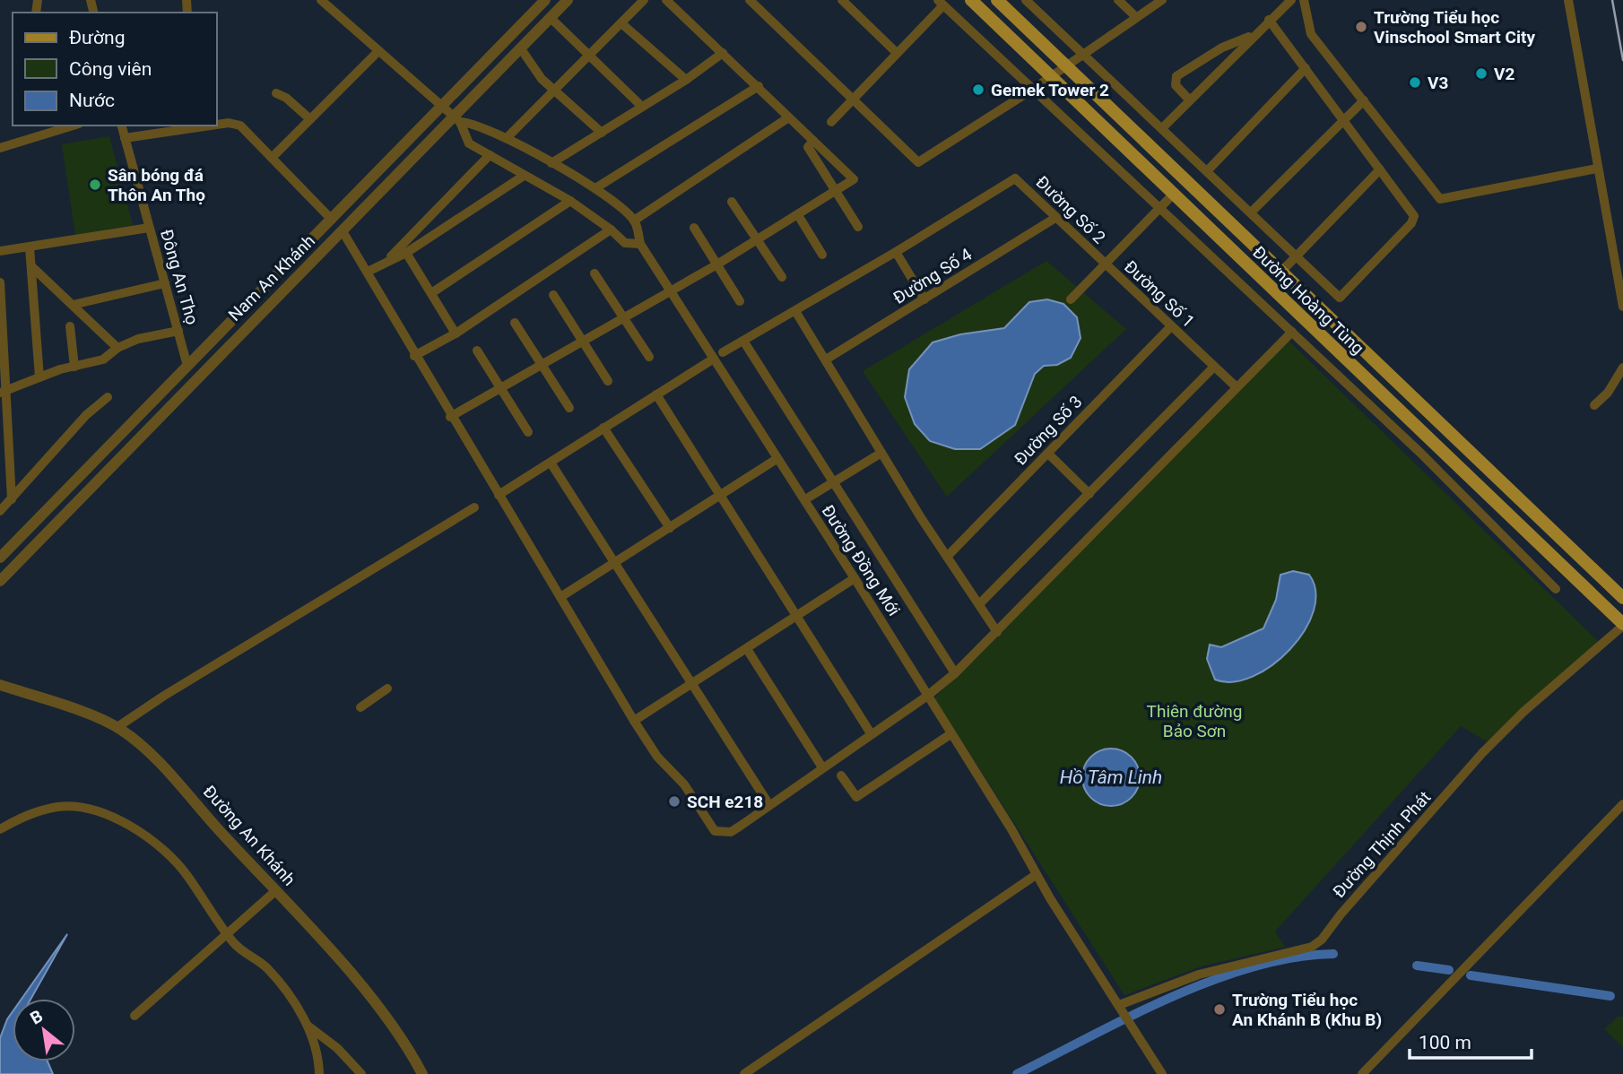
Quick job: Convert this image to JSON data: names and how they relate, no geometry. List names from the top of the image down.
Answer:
{
  "streets": {
    "main road": ["Đường Hoàng Tùng"],
    "street": [
      "Đường Số 2",
      "Đường Số 4",
      "Đông An Thọ",
      "Nam An Khánh",
      "Đường Số 1",
      "Đường Số 3",
      "Đường Đồng Mới",
      "Đường An Khánh",
      "Đường Thịnh Phát"
    ]
  },
  "crossings": [
    ["Đường Số 2", "Đường Số 4"],
    ["Đường Số 2", "Đường Số 1"],
    ["Đông An Thọ", "Nam An Khánh"],
    ["Đường Số 1", "Đường Hoàng Tùng"],
    ["Đường Số 1", "Đường Số 3"],
    ["Đường Hoàng Tùng", "Đường Thịnh Phát"],
    ["Đường Đồng Mới", "Đường Thịnh Phát"]
  ],
  "water": ["Hồ Tâm Linh"],
  "parks": ["Thiên đường Bảo Sơn"],
  "places": [
    "Trường Tiểu học Vinschool Smart City",
    "V2",
    "V3",
    "Gemek Tower 2",
    "Sân bóng đá Thôn An Thọ",
    "SCH e218",
    "Trường Tiểu học An Khánh B (Khu B)"
  ],
  "legend": ["Đường", "Công viên", "Nước"],
  "scale_bar": "100 m",
  "north": "top left"
}
